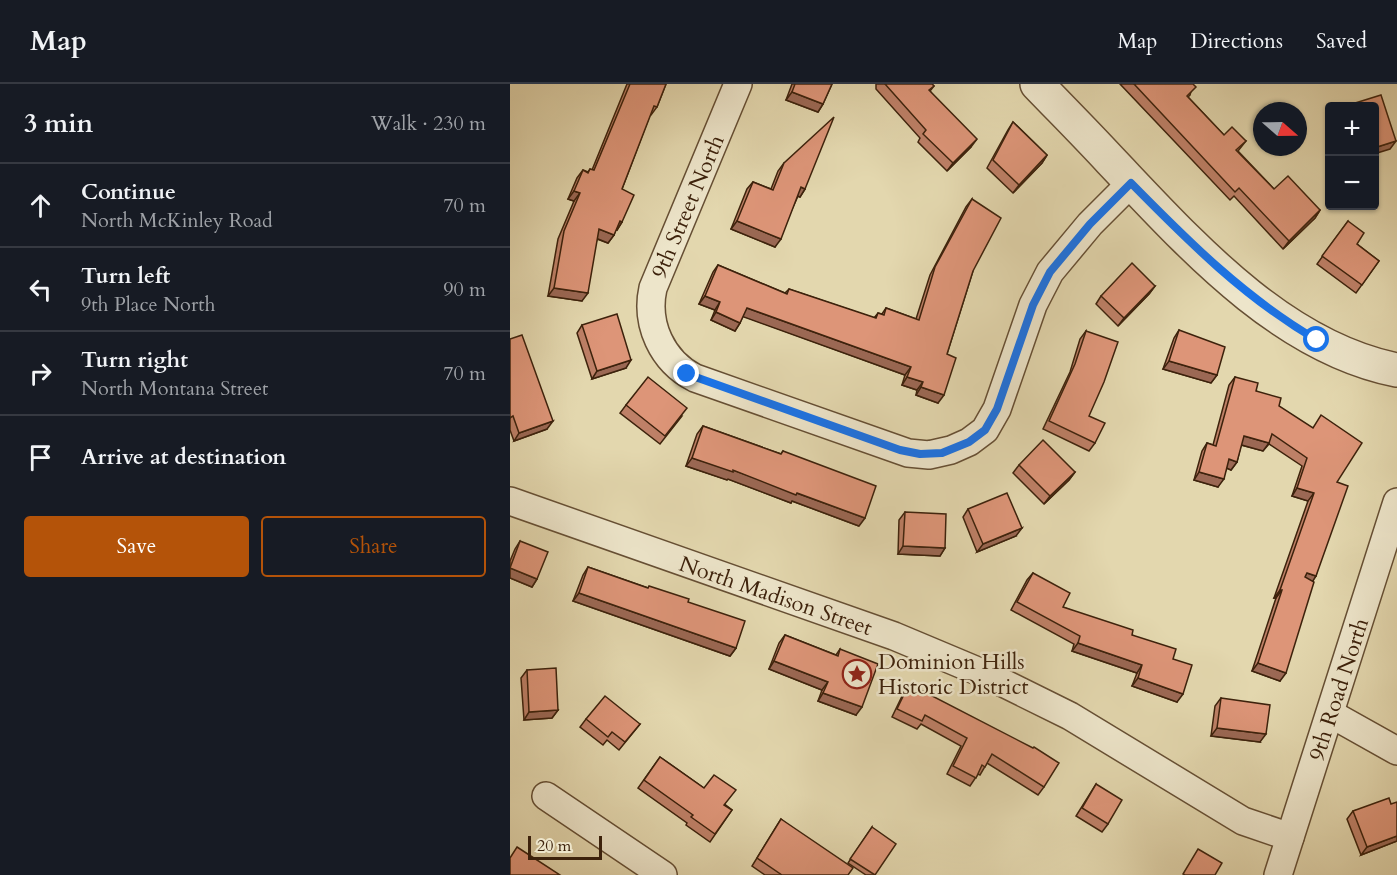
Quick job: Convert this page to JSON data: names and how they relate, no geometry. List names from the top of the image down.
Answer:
{
  "streets": {
    "street": ["9th Street North", "North Madison Street", "9th Road North"]
  },
  "crossings": [
    ["North Madison Street", "9th Road North"]
  ],
  "places": {
    "place": ["Dominion Hills Historic District"]
  },
  "scale_bar": "20 m",
  "north": "right",
  "page": {
    "header": "Map",
    "nav": ["Map", "Directions", "Saved"],
    "heading": ["3 min", "Walk · 230 m"],
    "map_buttons": ["+", "−"],
    "list": [
      ["Continue", "North McKinley Road", "70 m"],
      ["Turn left", "9th Place North", "90 m"],
      ["Turn right", "North Montana Street", "70 m"],
      "Arrive at destination"
    ],
    "buttons": ["Save", "Share"],
    "scale": "20 m"
  }
}
